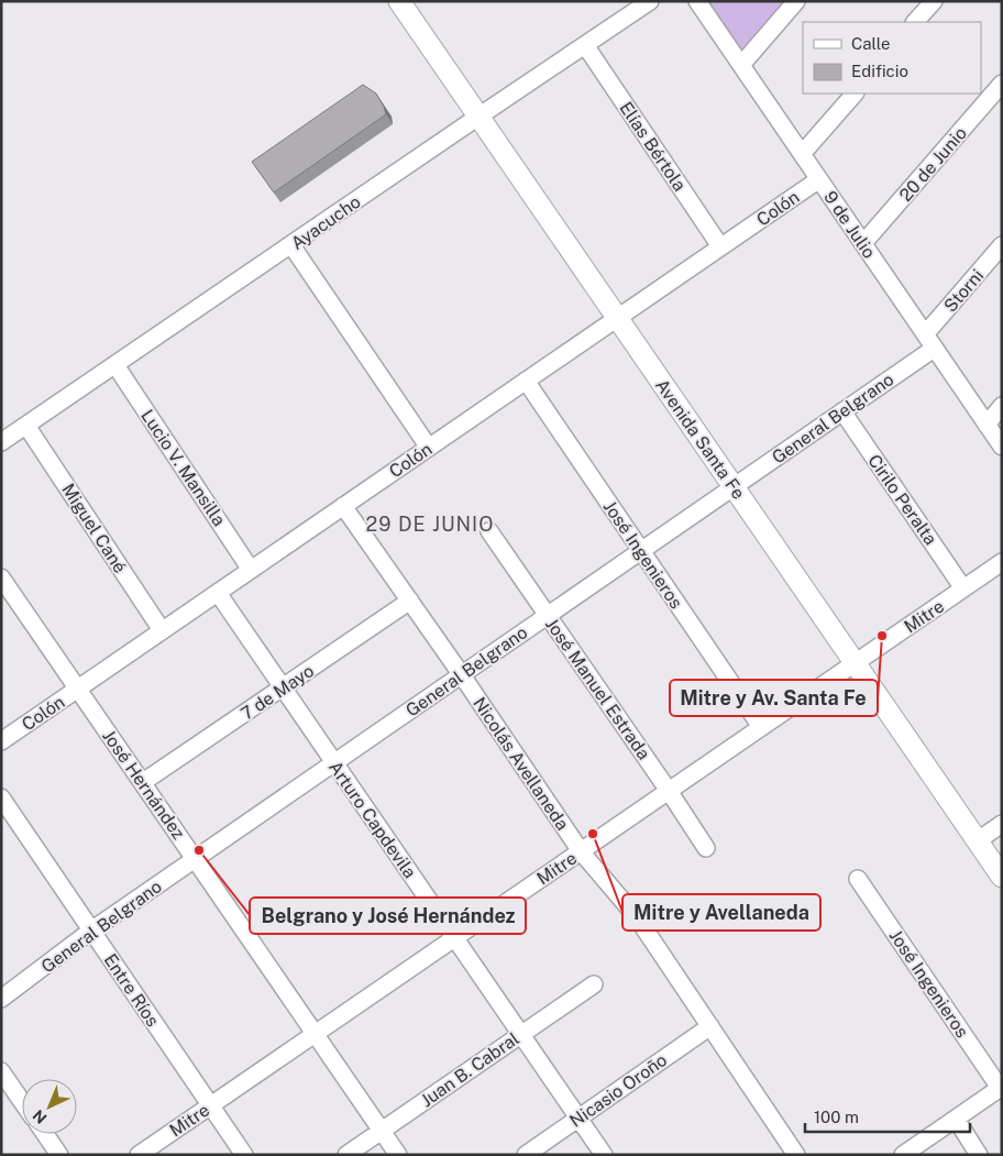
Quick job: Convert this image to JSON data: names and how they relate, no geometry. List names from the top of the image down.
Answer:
{
  "streets": {
    "main road": ["Avenida Santa Fe"],
    "street": [
      "Elías Bértola",
      "20 de Junio",
      "Colón",
      "Ayacucho",
      "9 de Julio",
      "Storni",
      "General Belgrano",
      "Lucio V. Mansilla",
      "Cirilo Peralta",
      "Miguel Cané",
      "José Ingenieros",
      "Mitre",
      "José Manuel Estrada",
      "7 de Mayo",
      "Nicolás Avellaneda",
      "José Hernández",
      "Arturo Capdevila",
      "Entre Ríos",
      "Juan B. Cabral",
      "Nicasio Oroño"
    ]
  },
  "crossings": [
    ["Elías Bértola", "Colón"],
    ["Elías Bértola", "Ayacucho"],
    ["20 de Junio", "9 de Julio"],
    ["Colón", "9 de Julio"],
    ["Colón", "Avenida Santa Fe"],
    ["Colón", "Lucio V. Mansilla"],
    ["Colón", "Miguel Cané"],
    ["Colón", "José Ingenieros"],
    ["Colón", "Nicolás Avellaneda"],
    ["Colón", "José Hernández"],
    ["Colón", "Arturo Capdevila"],
    ["Ayacucho", "Avenida Santa Fe"],
    ["Ayacucho", "Lucio V. Mansilla"],
    ["Ayacucho", "Miguel Cané"],
    ["9 de Julio", "Storni"],
    ["9 de Julio", "General Belgrano"],
    ["Storni", "General Belgrano"],
    ["General Belgrano", "Avenida Santa Fe"],
    ["General Belgrano", "Cirilo Peralta"],
    ["General Belgrano", "José Ingenieros"],
    ["General Belgrano", "José Manuel Estrada"],
    ["General Belgrano", "Nicolás Avellaneda"],
    ["General Belgrano", "José Hernández"],
    ["General Belgrano", "Arturo Capdevila"],
    ["General Belgrano", "Entre Ríos"],
    ["Avenida Santa Fe", "Mitre"],
    ["Cirilo Peralta", "Mitre"],
    ["José Ingenieros", "Mitre"],
    ["Mitre", "José Manuel Estrada"],
    ["Mitre", "Nicolás Avellaneda"],
    ["Mitre", "José Hernández"],
    ["Mitre", "Arturo Capdevila"],
    ["Mitre", "Entre Ríos"],
    ["7 de Mayo", "Nicolás Avellaneda"],
    ["7 de Mayo", "José Hernández"],
    ["7 de Mayo", "Arturo Capdevila"],
    ["Nicolás Avellaneda", "Nicasio Oroño"],
    ["José Hernández", "Juan B. Cabral"],
    ["Arturo Capdevila", "Juan B. Cabral"],
    ["Arturo Capdevila", "Nicasio Oroño"]
  ],
  "districts": ["29 DE JUNIO"],
  "places": ["Mitre y Av. Santa Fe", "Mitre y Avellaneda", "Belgrano y José Hernández"],
  "legend": ["Calle", "Edificio"],
  "scale_bar": "100 m",
  "north": "bottom left"
}
